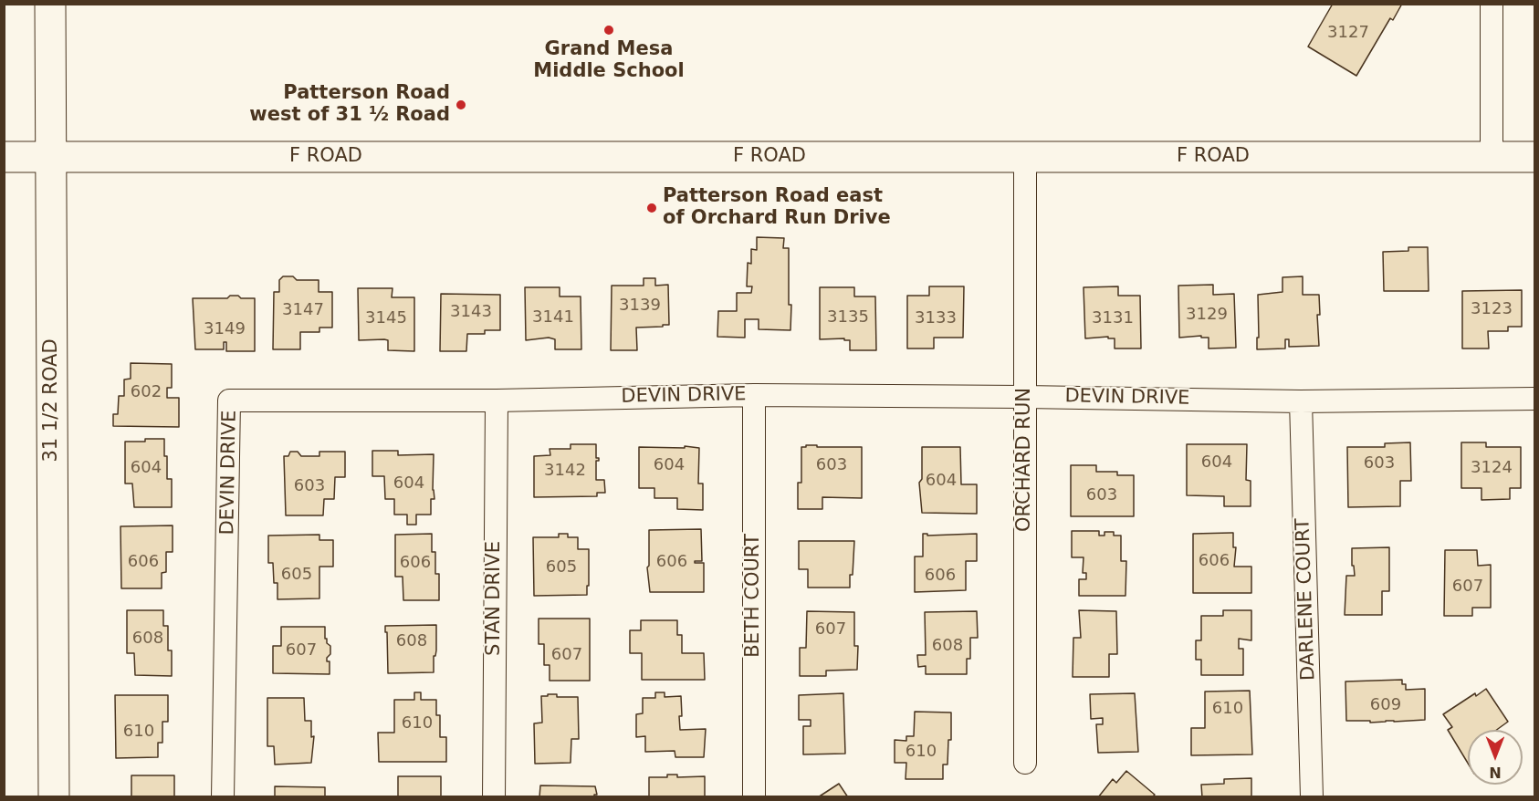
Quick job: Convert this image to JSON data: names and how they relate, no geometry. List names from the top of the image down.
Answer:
{
  "streets": {
    "main road": ["F ROAD", "31 1/2 ROAD"],
    "street": [
      "DEVIN DRIVE",
      "ORCHARD RUN",
      "BETH COURT",
      "STAN DRIVE",
      "DARLENE COURT"
    ]
  },
  "crossings": [
    ["F ROAD", "31 1/2 ROAD"],
    ["F ROAD", "ORCHARD RUN"],
    ["DEVIN DRIVE", "ORCHARD RUN"],
    ["DEVIN DRIVE", "BETH COURT"],
    ["DEVIN DRIVE", "STAN DRIVE"],
    ["DEVIN DRIVE", "DARLENE COURT"]
  ],
  "places": ["Grand Mesa Middle School", "Patterson Road west of 31 ½ Road", "Patterson Road east of Orchard Run Drive"],
  "house_numbers": [
    "3127",
    "3139",
    "3123",
    "3147",
    "3143",
    "3129",
    "3141",
    "3135",
    "3145",
    "3133",
    "3131",
    "3149",
    "602",
    "604",
    "603",
    "604",
    "603",
    "604",
    "3124",
    "3142",
    "604",
    "604",
    "603",
    "603",
    "606",
    "606",
    "606",
    "606",
    "605",
    "605",
    "606",
    "607",
    "607",
    "608",
    "608",
    "608",
    "607",
    "607",
    "609",
    "610",
    "610",
    "610",
    "610"
  ],
  "north": "bottom"
}
